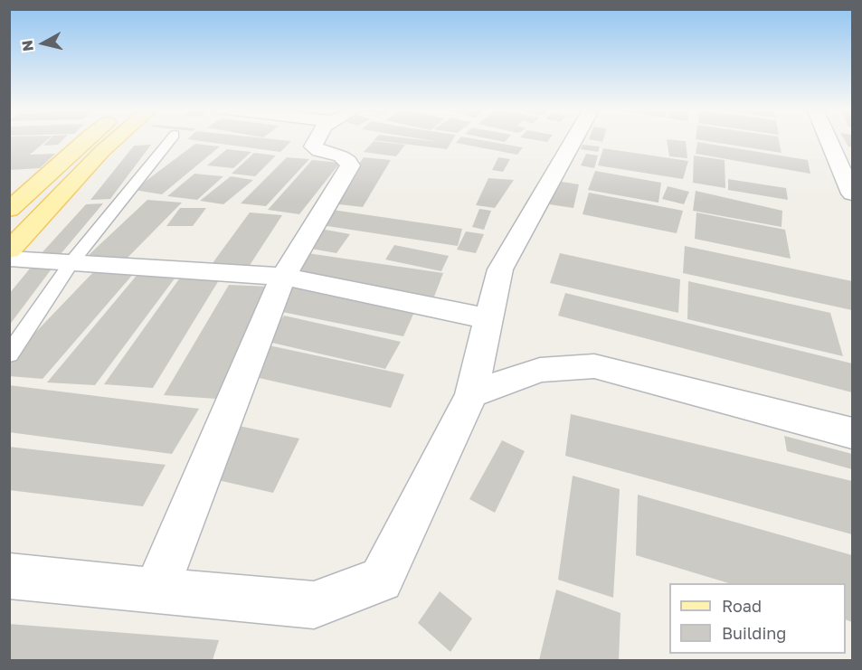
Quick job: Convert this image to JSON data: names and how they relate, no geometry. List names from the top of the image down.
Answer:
{
  "legend": ["Road", "Building"],
  "north": "left"
}
